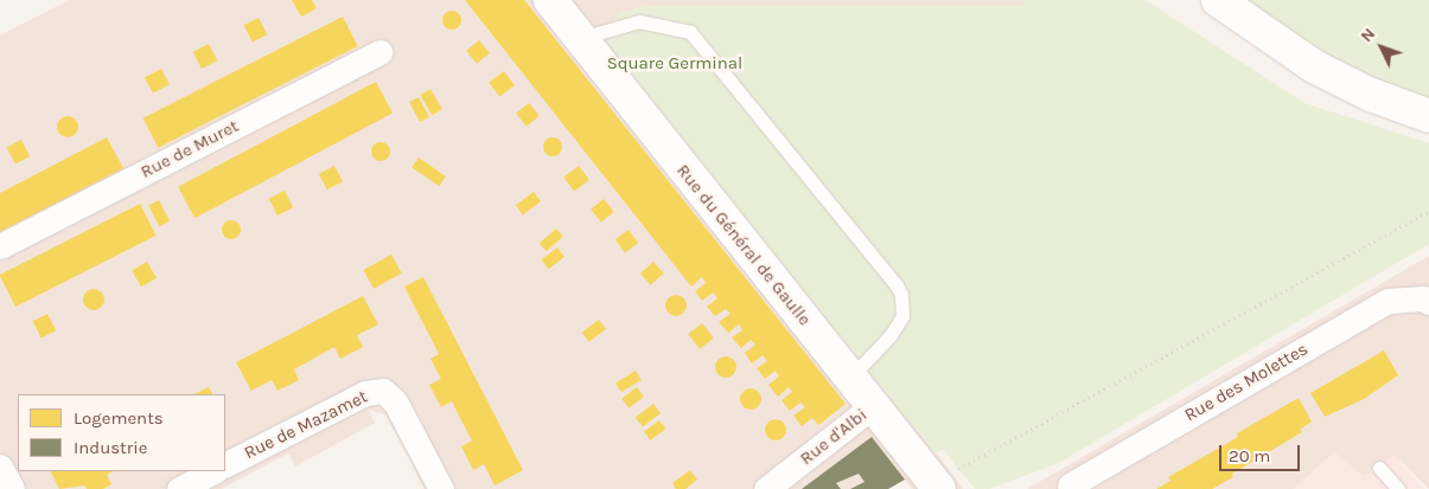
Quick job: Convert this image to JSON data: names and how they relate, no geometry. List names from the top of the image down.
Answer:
{
  "streets": {
    "street": [
      "Rue de Muret",
      "Rue du Général de Gaulle",
      "Rue des Molettes",
      "Rue de Mazamet",
      "Rue d'Albi"
    ]
  },
  "crossings": [
    ["Rue du Général de Gaulle", "Rue d'Albi"]
  ],
  "parks": ["Square Germinal"],
  "legend": ["Logements", "Industrie"],
  "scale_bar": "20 m",
  "north": "top left"
}
